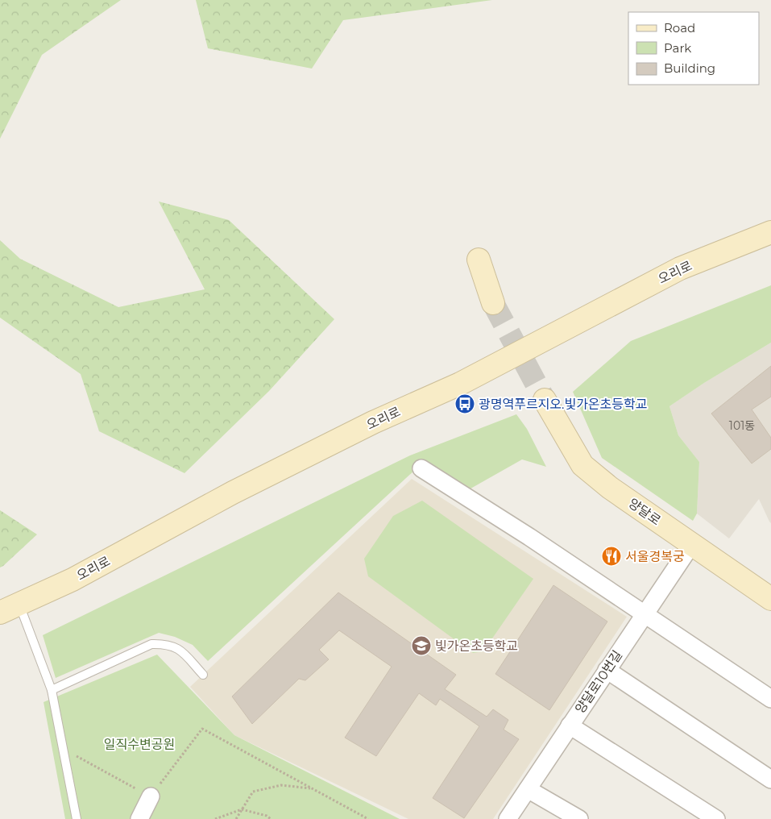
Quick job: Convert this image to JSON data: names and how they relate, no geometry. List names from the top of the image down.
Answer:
{
  "streets": {
    "main road": ["오리로", "양달로"],
    "street": ["양달로10번길"]
  },
  "crossings": [
    ["양달로", "양달로10번길"]
  ],
  "parks": ["일직수변공원"],
  "places": {
    "bus stop": ["광명역푸르지오.빛가온초등학교"],
    "restaurant": ["서울경복궁"],
    "school or university": ["빛가온초등학교"]
  },
  "house_numbers": ["101동"],
  "legend": ["Road", "Park", "Building"]
}
